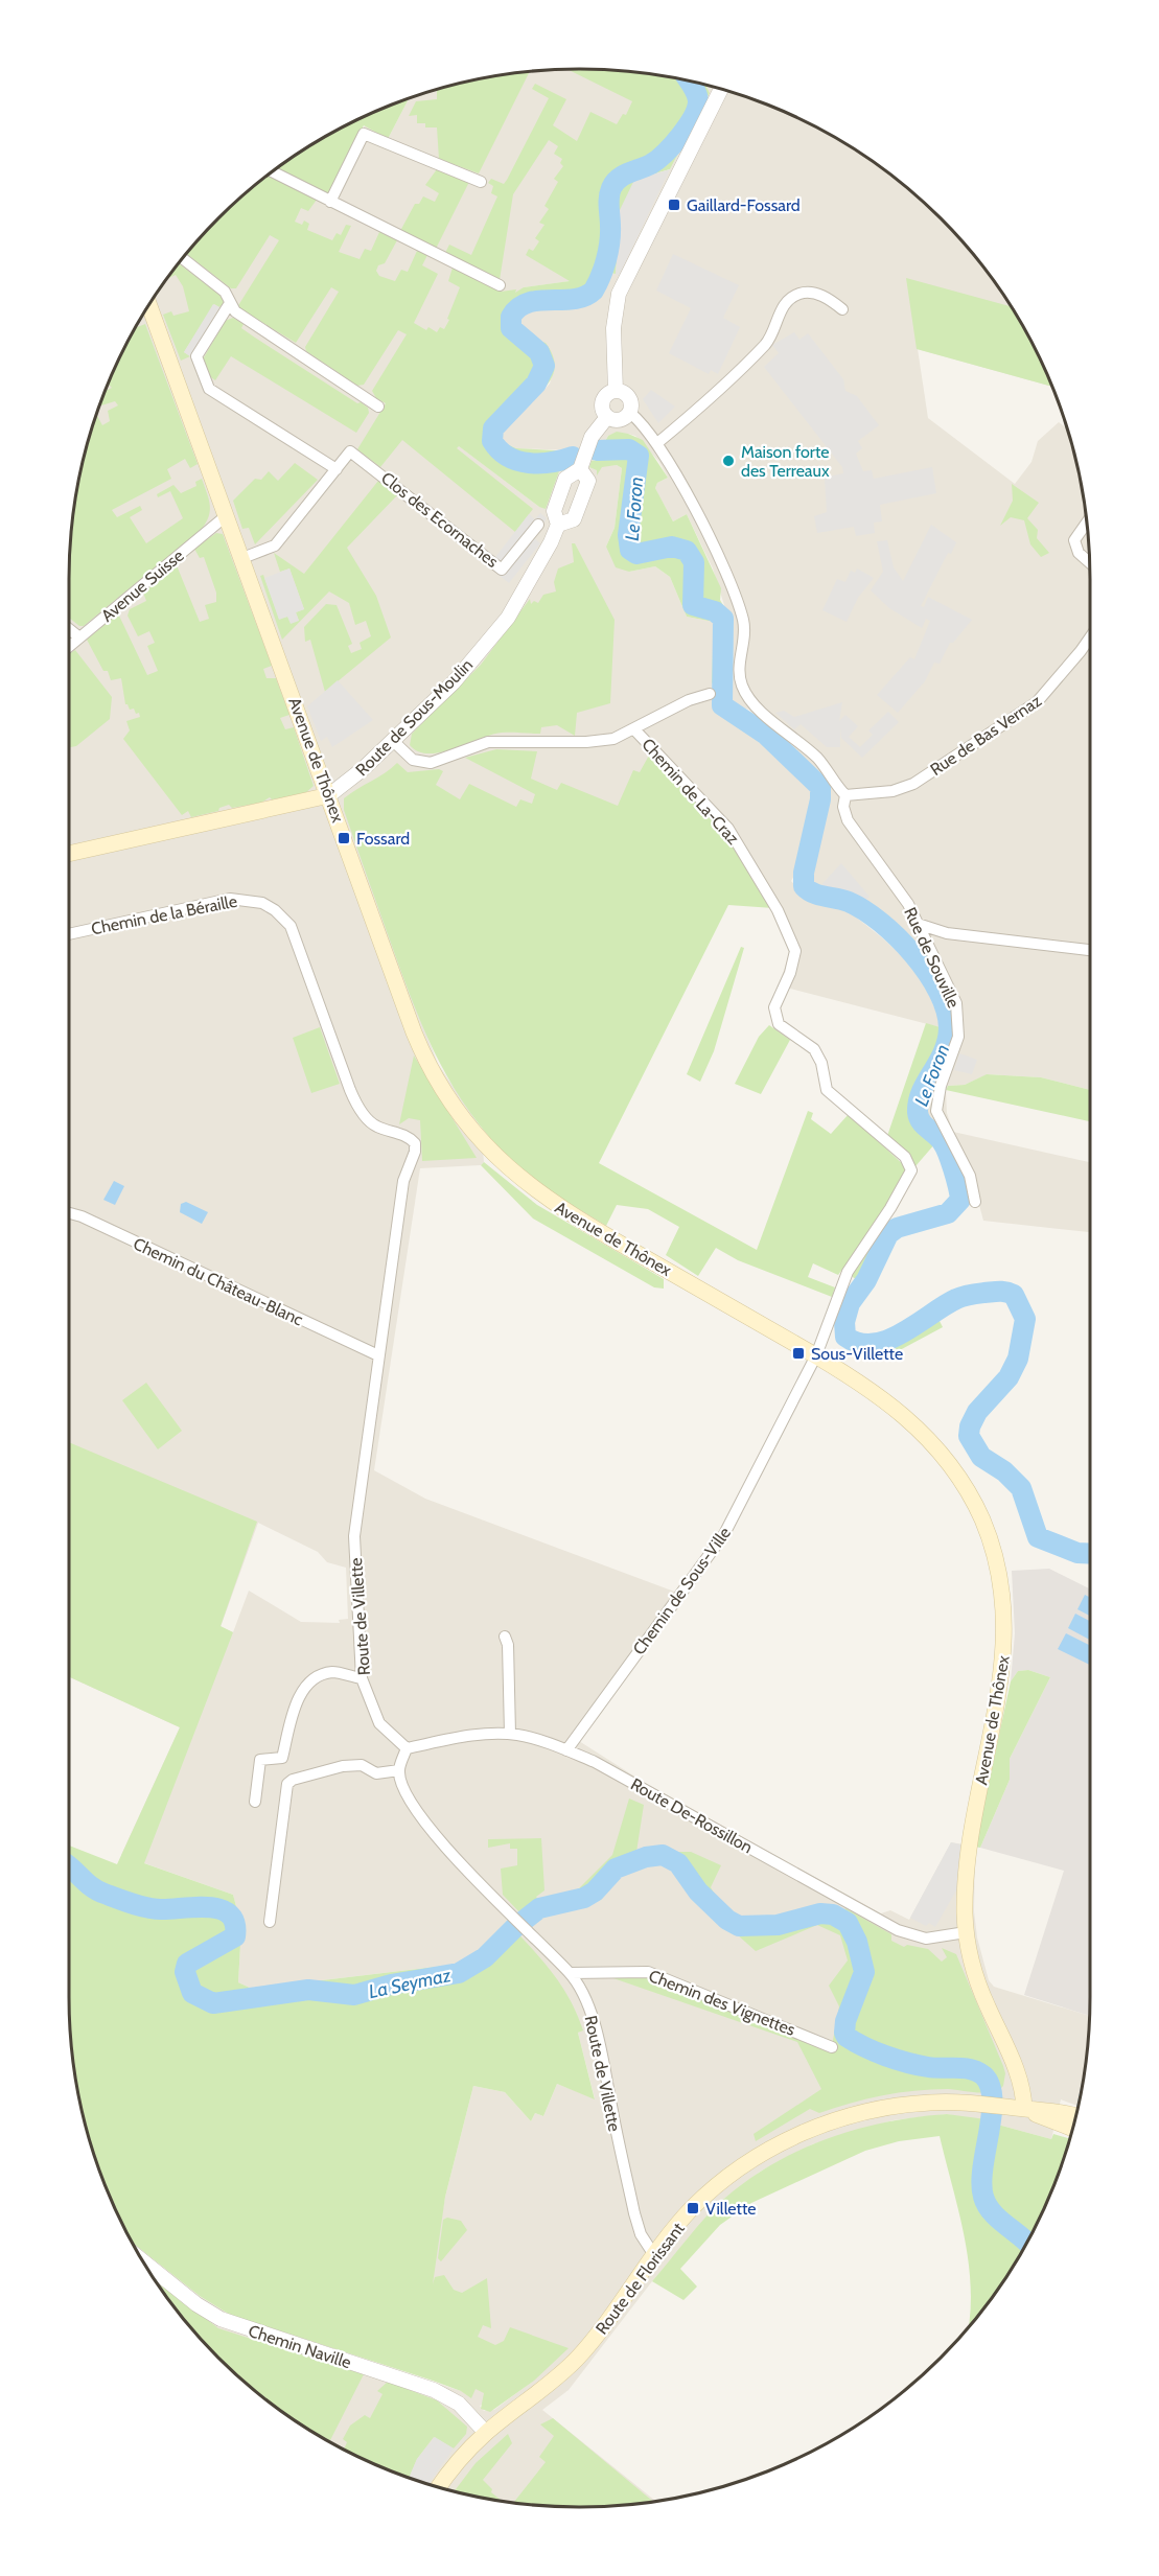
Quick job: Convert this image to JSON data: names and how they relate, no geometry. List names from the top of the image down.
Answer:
{
  "streets": {
    "main road": ["Route de Sous-Moulin", "Avenue de Thônex", "Route de Florissant"],
    "street": [
      "Clos des Ecornaches",
      "Avenue Suisse",
      "Rue de Bas Vernaz",
      "Chemin de La-Craz",
      "Chemin de la Béraille",
      "Rue de Souville",
      "Chemin du Château-Blanc",
      "Chemin de Sous-Ville",
      "Route de Villette",
      "Route De-Rossillon",
      "Chemin des Vignettes",
      "Chemin Naville"
    ]
  },
  "crossings": [
    ["Clos des Ecornaches", "Avenue de Thônex"],
    ["Avenue Suisse", "Avenue de Thônex"],
    ["Route de Sous-Moulin", "Avenue de Thônex"],
    ["Rue de Bas Vernaz", "Rue de Souville"],
    ["Avenue de Thônex", "Chemin de La-Craz"],
    ["Avenue de Thônex", "Chemin de Sous-Ville"],
    ["Avenue de Thônex", "Route De-Rossillon"],
    ["Avenue de Thônex", "Route de Florissant"],
    ["Chemin de La-Craz", "Chemin de Sous-Ville"],
    ["Chemin de la Béraille", "Route de Villette"],
    ["Chemin du Château-Blanc", "Route de Villette"],
    ["Chemin de Sous-Ville", "Route De-Rossillon"],
    ["Route de Villette", "Route De-Rossillon"],
    ["Route de Villette", "Chemin des Vignettes"],
    ["Route de Villette", "Route de Florissant"],
    ["Route de Florissant", "Chemin Naville"]
  ],
  "water": ["Le Foron", "La Seymaz"],
  "places": {
    "transit": [
      "Gaillard-Fossard",
      "Fossard",
      "Sous-Villette",
      "Villette"
    ],
    "other": ["Maison forte des Terreaux"]
  }
}
